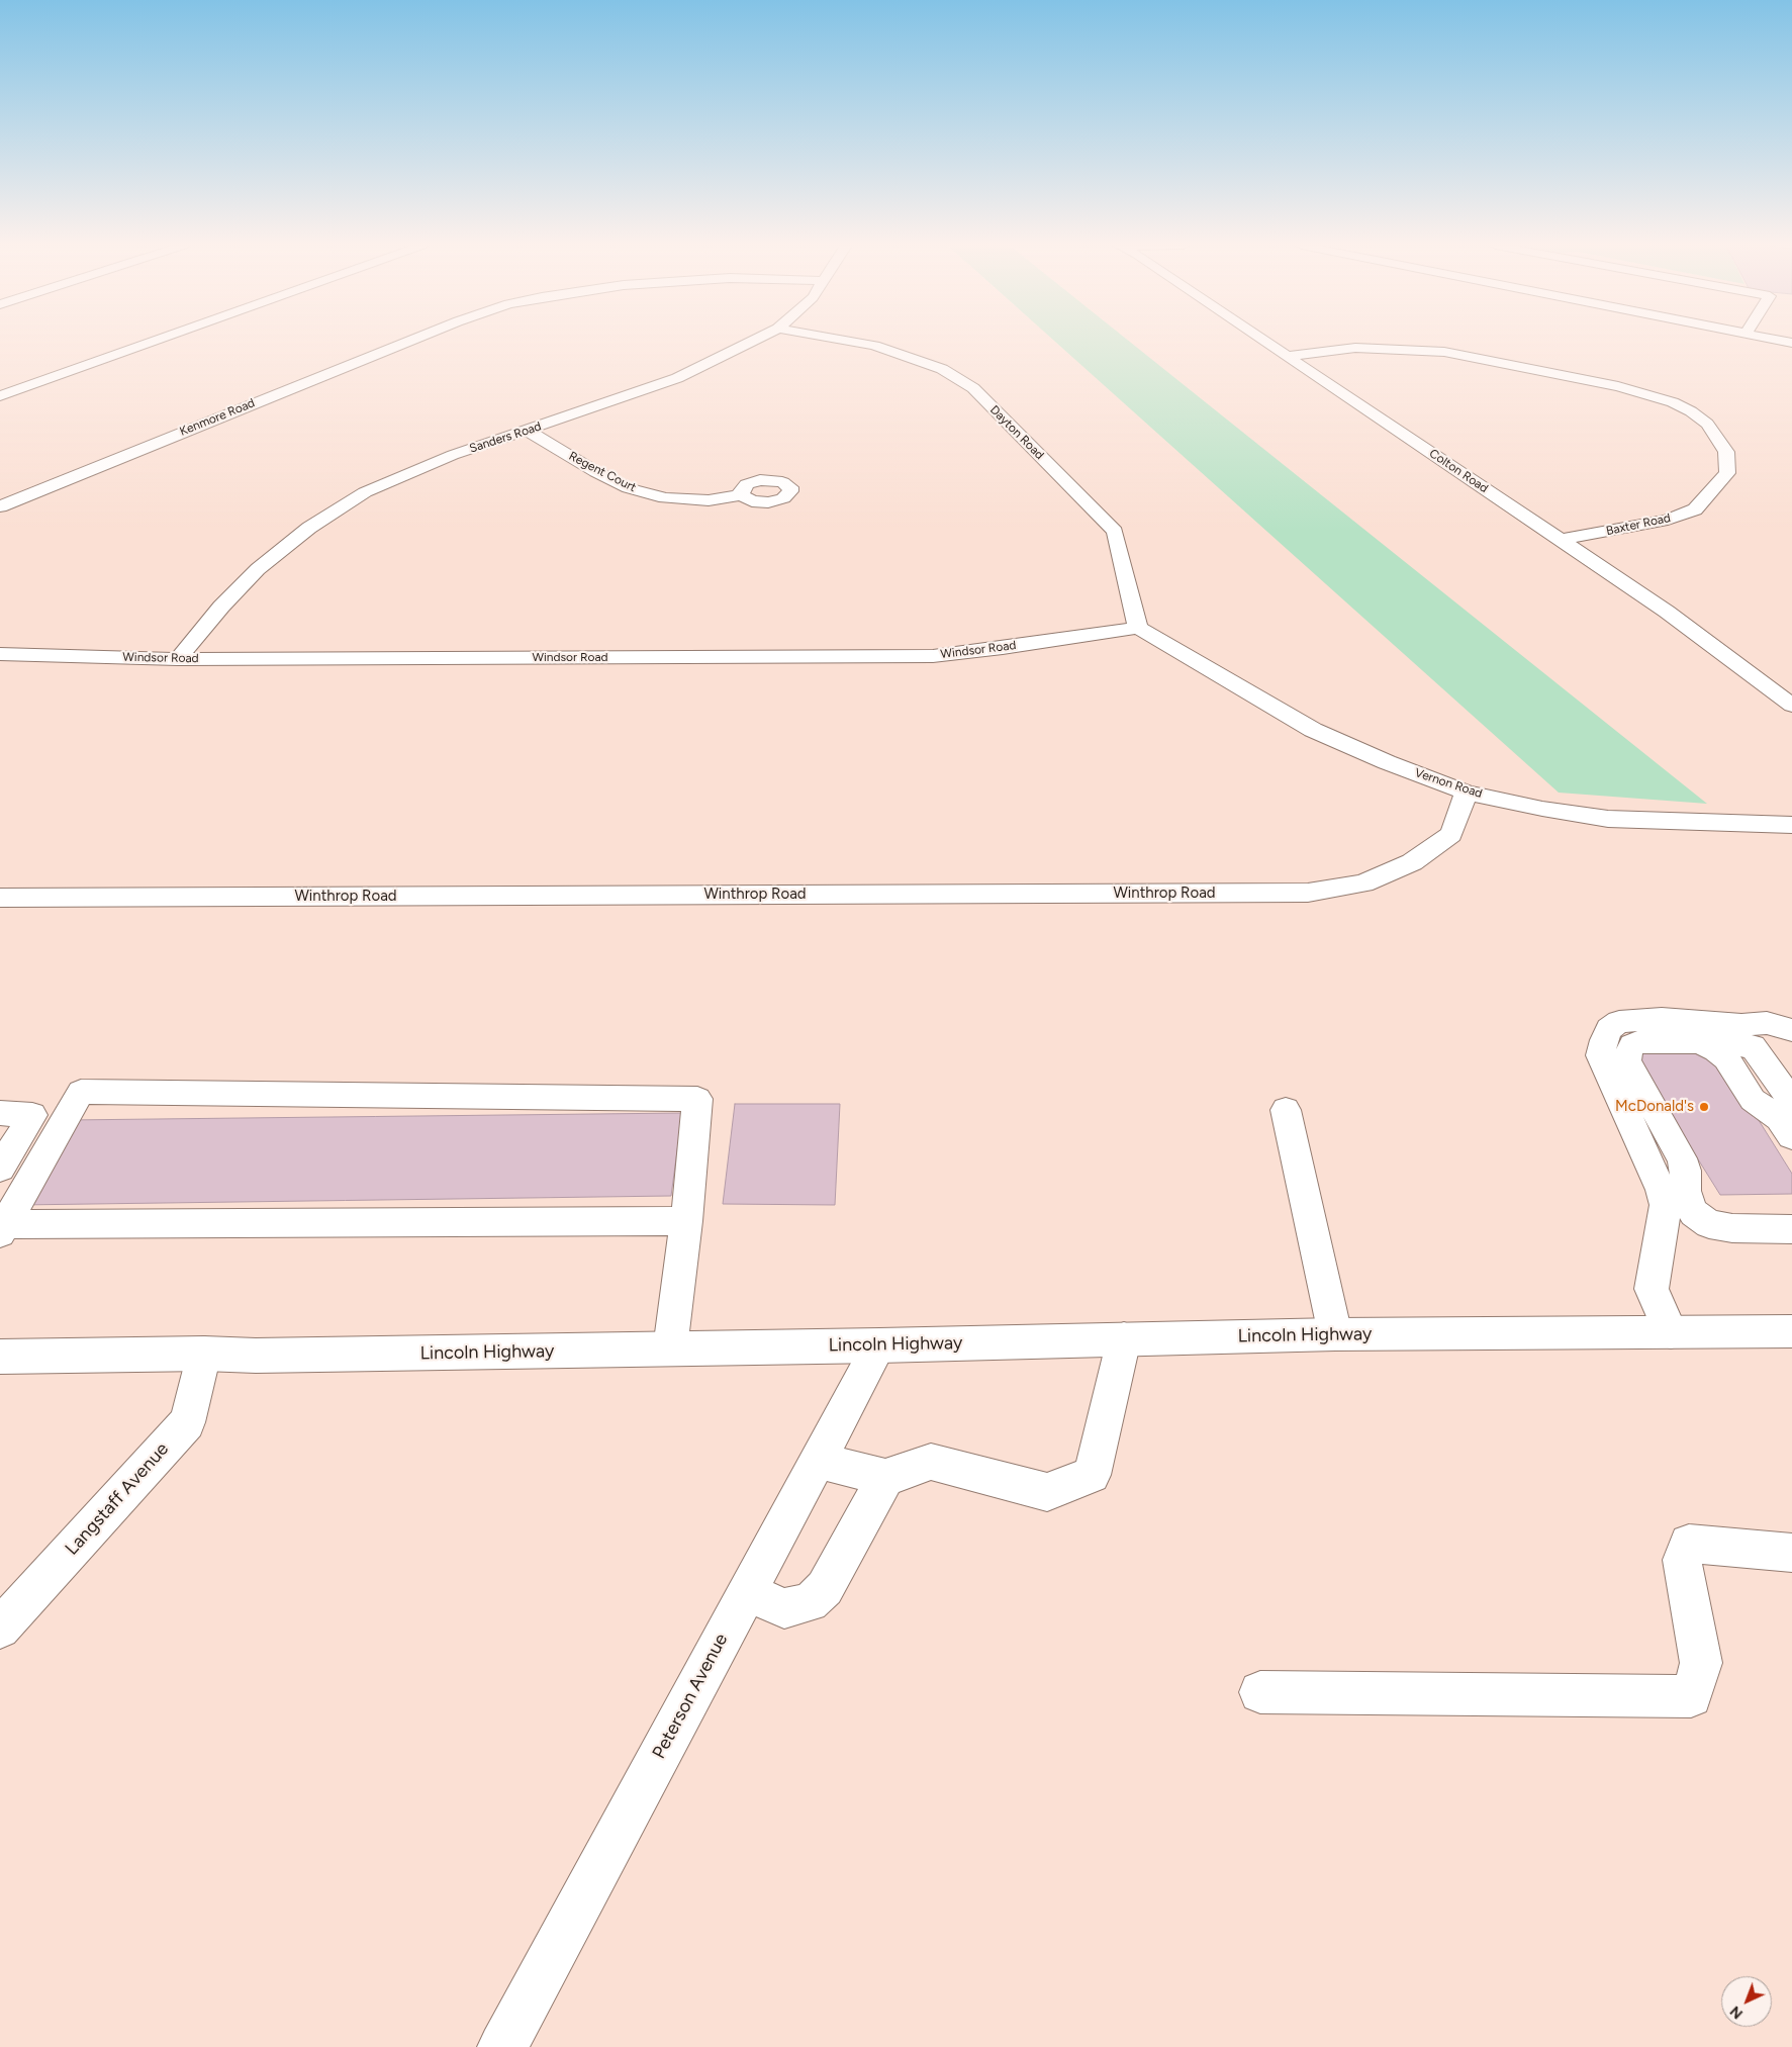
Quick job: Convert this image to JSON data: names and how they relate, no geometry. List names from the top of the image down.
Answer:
{
  "streets": {
    "street": [
      "Kenmore Road",
      "Dayton Road",
      "Sanders Road",
      "Colton Road",
      "Regent Court",
      "Baxter Road",
      "Windsor Road",
      "Vernon Road",
      "Winthrop Road",
      "Lincoln Highway",
      "Langstaff Avenue",
      "Peterson Avenue"
    ]
  },
  "crossings": [
    ["Dayton Road", "Windsor Road"],
    ["Dayton Road", "Vernon Road"],
    ["Sanders Road", "Regent Court"],
    ["Sanders Road", "Windsor Road"],
    ["Colton Road", "Baxter Road"],
    ["Windsor Road", "Vernon Road"],
    ["Vernon Road", "Winthrop Road"],
    ["Lincoln Highway", "Langstaff Avenue"],
    ["Lincoln Highway", "Peterson Avenue"]
  ],
  "places": ["McDonald's"],
  "north": "bottom left"
}
